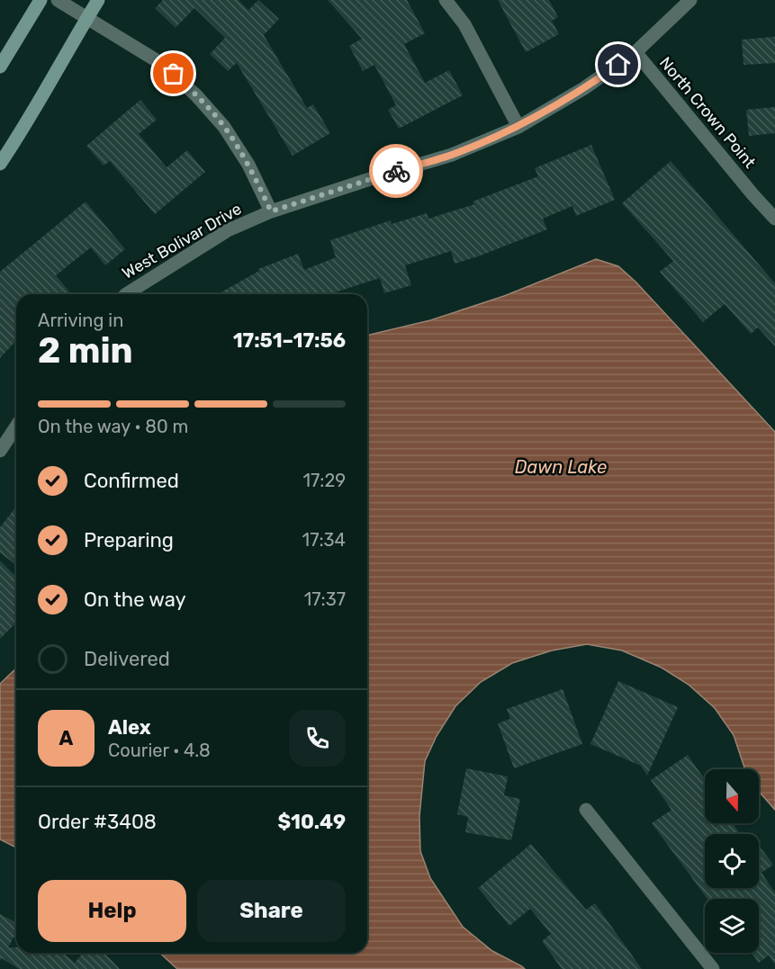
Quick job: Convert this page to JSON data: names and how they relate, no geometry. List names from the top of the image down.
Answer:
{
  "streets": {
    "street": ["North Crown Point", "West Bolivar Drive"]
  },
  "crossings": [
    ["North Crown Point", "West Bolivar Drive"]
  ],
  "water": ["Dawn Lake"],
  "north": "bottom",
  "page": {
    "heading": ["2 min", "Arriving in", "17:51–17:56"],
    "panel": [
      "Alex",
      "Courier · 4.8",
      "Order #3408",
      "$10.49"
    ],
    "bar": "On the way · 80 m",
    "list": [
      ["Confirmed", "17:29"],
      ["Preparing", "17:34"],
      ["On the way", "17:37"],
      "Delivered"
    ],
    "round": "A",
    "buttons": ["Help", "Share"]
  }
}
